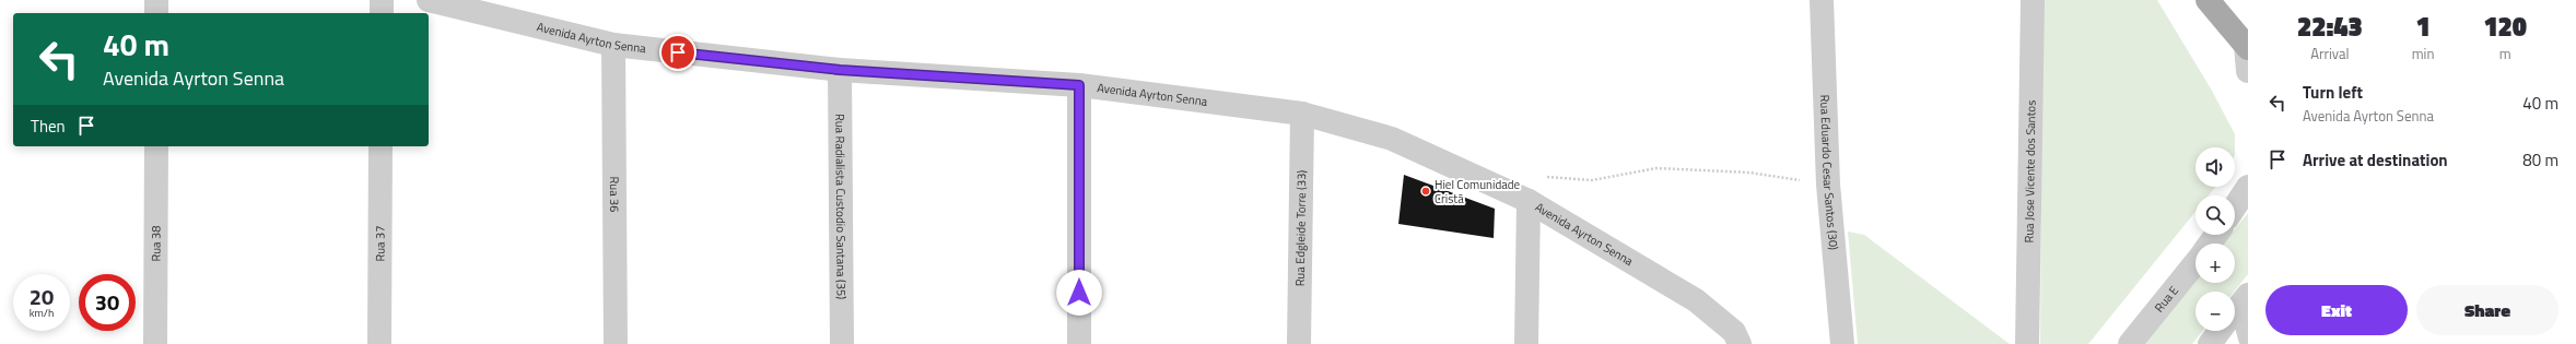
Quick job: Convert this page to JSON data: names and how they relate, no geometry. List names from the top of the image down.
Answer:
{
  "streets": {
    "street": [
      "Avenida Ayrton Senna",
      "Rua Eduardo Cesar Santos (30)",
      "Rua Jose Vicente dos Santos",
      "Rua 36",
      "Rua Radialista Custodio Santana (35)",
      "Rua Edgleide Torre (33)",
      "Rua 38",
      "Rua 37",
      "Rua E"
    ]
  },
  "crossings": [
    ["Avenida Ayrton Senna", "Rua 36"],
    ["Avenida Ayrton Senna", "Rua Radialista Custodio Santana (35)"],
    ["Avenida Ayrton Senna", "Rua Edgleide Torre (33)"]
  ],
  "places": ["Hiel Comunidade Cristã"],
  "page": {
    "eta": [
      "22:43",
      "Arrival",
      "1",
      "min",
      "120",
      "m"
    ],
    "turn": ["40 m", "Avenida Ayrton Senna"],
    "list": [
      {
        "name": "Turn left",
        "note": "Avenida Ayrton Senna",
        "value": "40 m"
      },
      {
        "name": "Arrive at destination",
        "value": "80 m"
      }
    ],
    "then": "Then",
    "map_buttons": ["+", "−"],
    "speed": "20 km/h",
    "limit": "30",
    "buttons": ["Exit", "Share"]
  }
}
